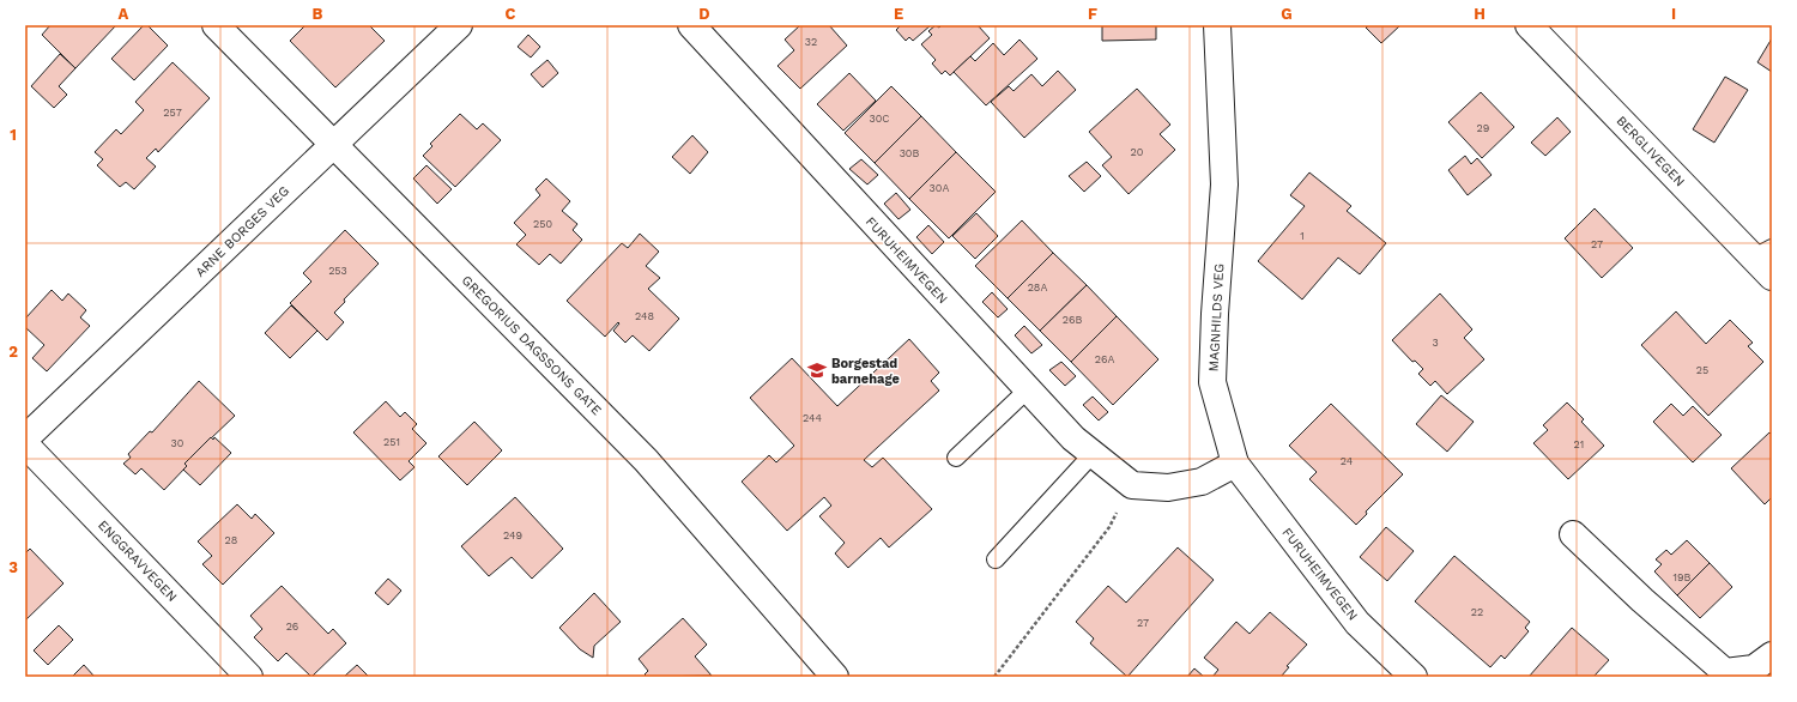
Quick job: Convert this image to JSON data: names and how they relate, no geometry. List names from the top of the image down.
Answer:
{
  "streets": {
    "street": [
      "BERGLIVEGEN",
      "ARNE BORGES VEG",
      "FURUHEIMVEGEN",
      "MAGNHILDS VEG",
      "GREGORIUS DAGSSONS GATE",
      "ENGGRAVVEGEN"
    ]
  },
  "crossings": [
    ["ARNE BORGES VEG", "GREGORIUS DAGSSONS GATE"],
    ["FURUHEIMVEGEN", "MAGNHILDS VEG"]
  ],
  "places": {
    "school or university": ["Borgestad barnehage"]
  },
  "house_numbers": [
    "32",
    "257",
    "30C",
    "29",
    "20",
    "30B",
    "30A",
    "250",
    "1",
    "27",
    "253",
    "28A",
    "248",
    "26B",
    "3",
    "26A",
    "25",
    "244",
    "251",
    "30",
    "21",
    "24",
    "249",
    "28",
    "19B",
    "22",
    "27",
    "26"
  ],
  "grid": {
    "columns": [
      "A",
      "B",
      "C",
      "D",
      "E",
      "F",
      "G",
      "H",
      "I"
    ],
    "rows": ["1", "2", "3"]
  }
}
